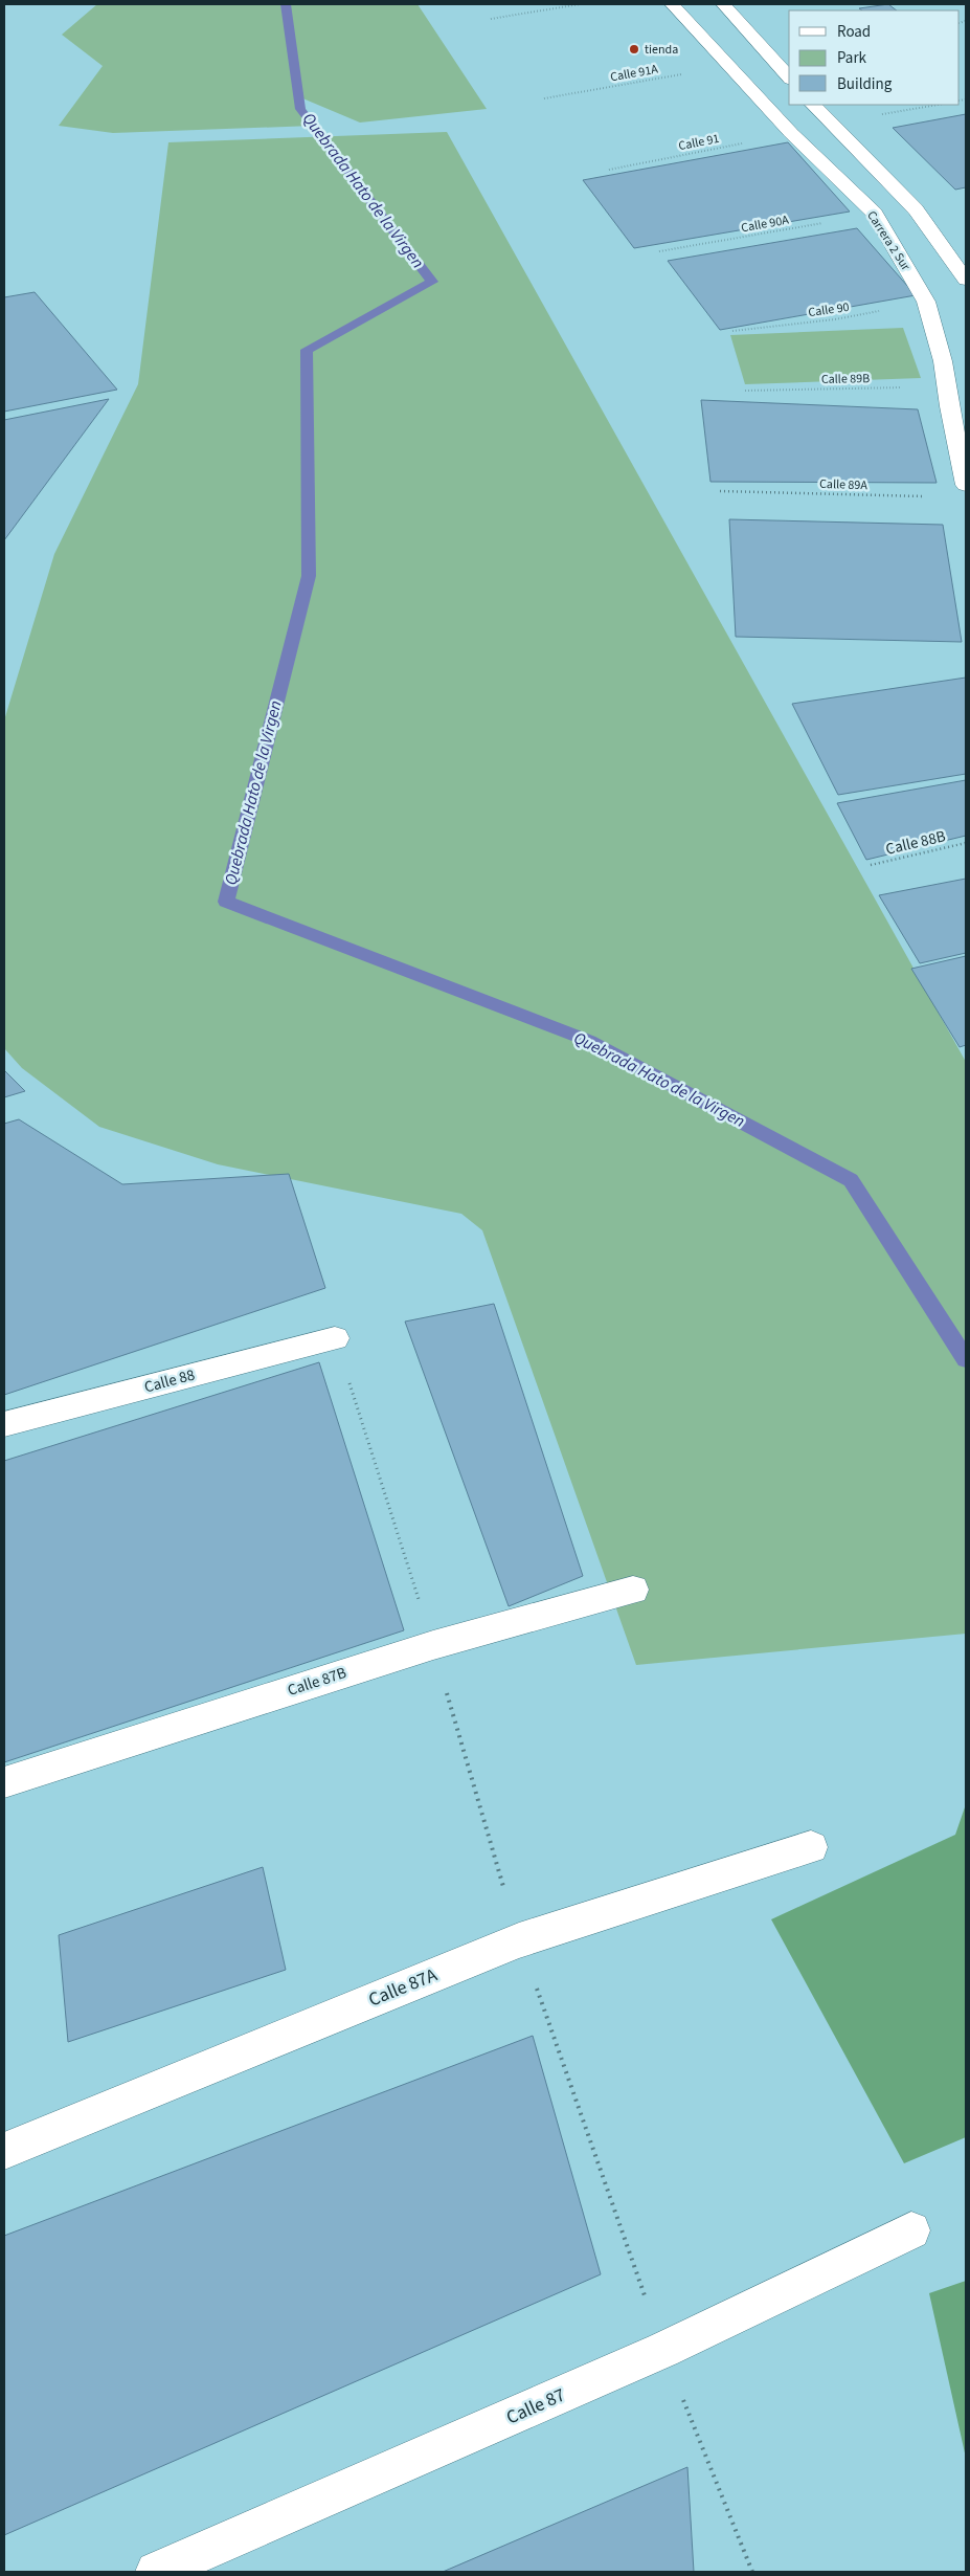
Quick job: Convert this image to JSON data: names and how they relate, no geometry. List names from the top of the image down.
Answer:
{
  "streets": {
    "street": [
      "Carrera 2 Sur",
      "Calle 88",
      "Calle 87B",
      "Calle 87A",
      "Calle 87"
    ],
    "path": [
      "Calle 91A",
      "Calle 91",
      "Calle 90A",
      "Calle 90",
      "Calle 89B",
      "Calle 89A",
      "Calle 88B"
    ]
  },
  "crossings": [
    ["Calle 91A", "Carrera 2 Sur"],
    ["Calle 91", "Carrera 2 Sur"],
    ["Calle 90A", "Carrera 2 Sur"],
    ["Carrera 2 Sur", "Calle 90"],
    ["Carrera 2 Sur", "Calle 89B"]
  ],
  "water": ["Quebrada Hato de la Virgen"],
  "places": ["tienda"],
  "legend": ["Road", "Park", "Building"]
}
